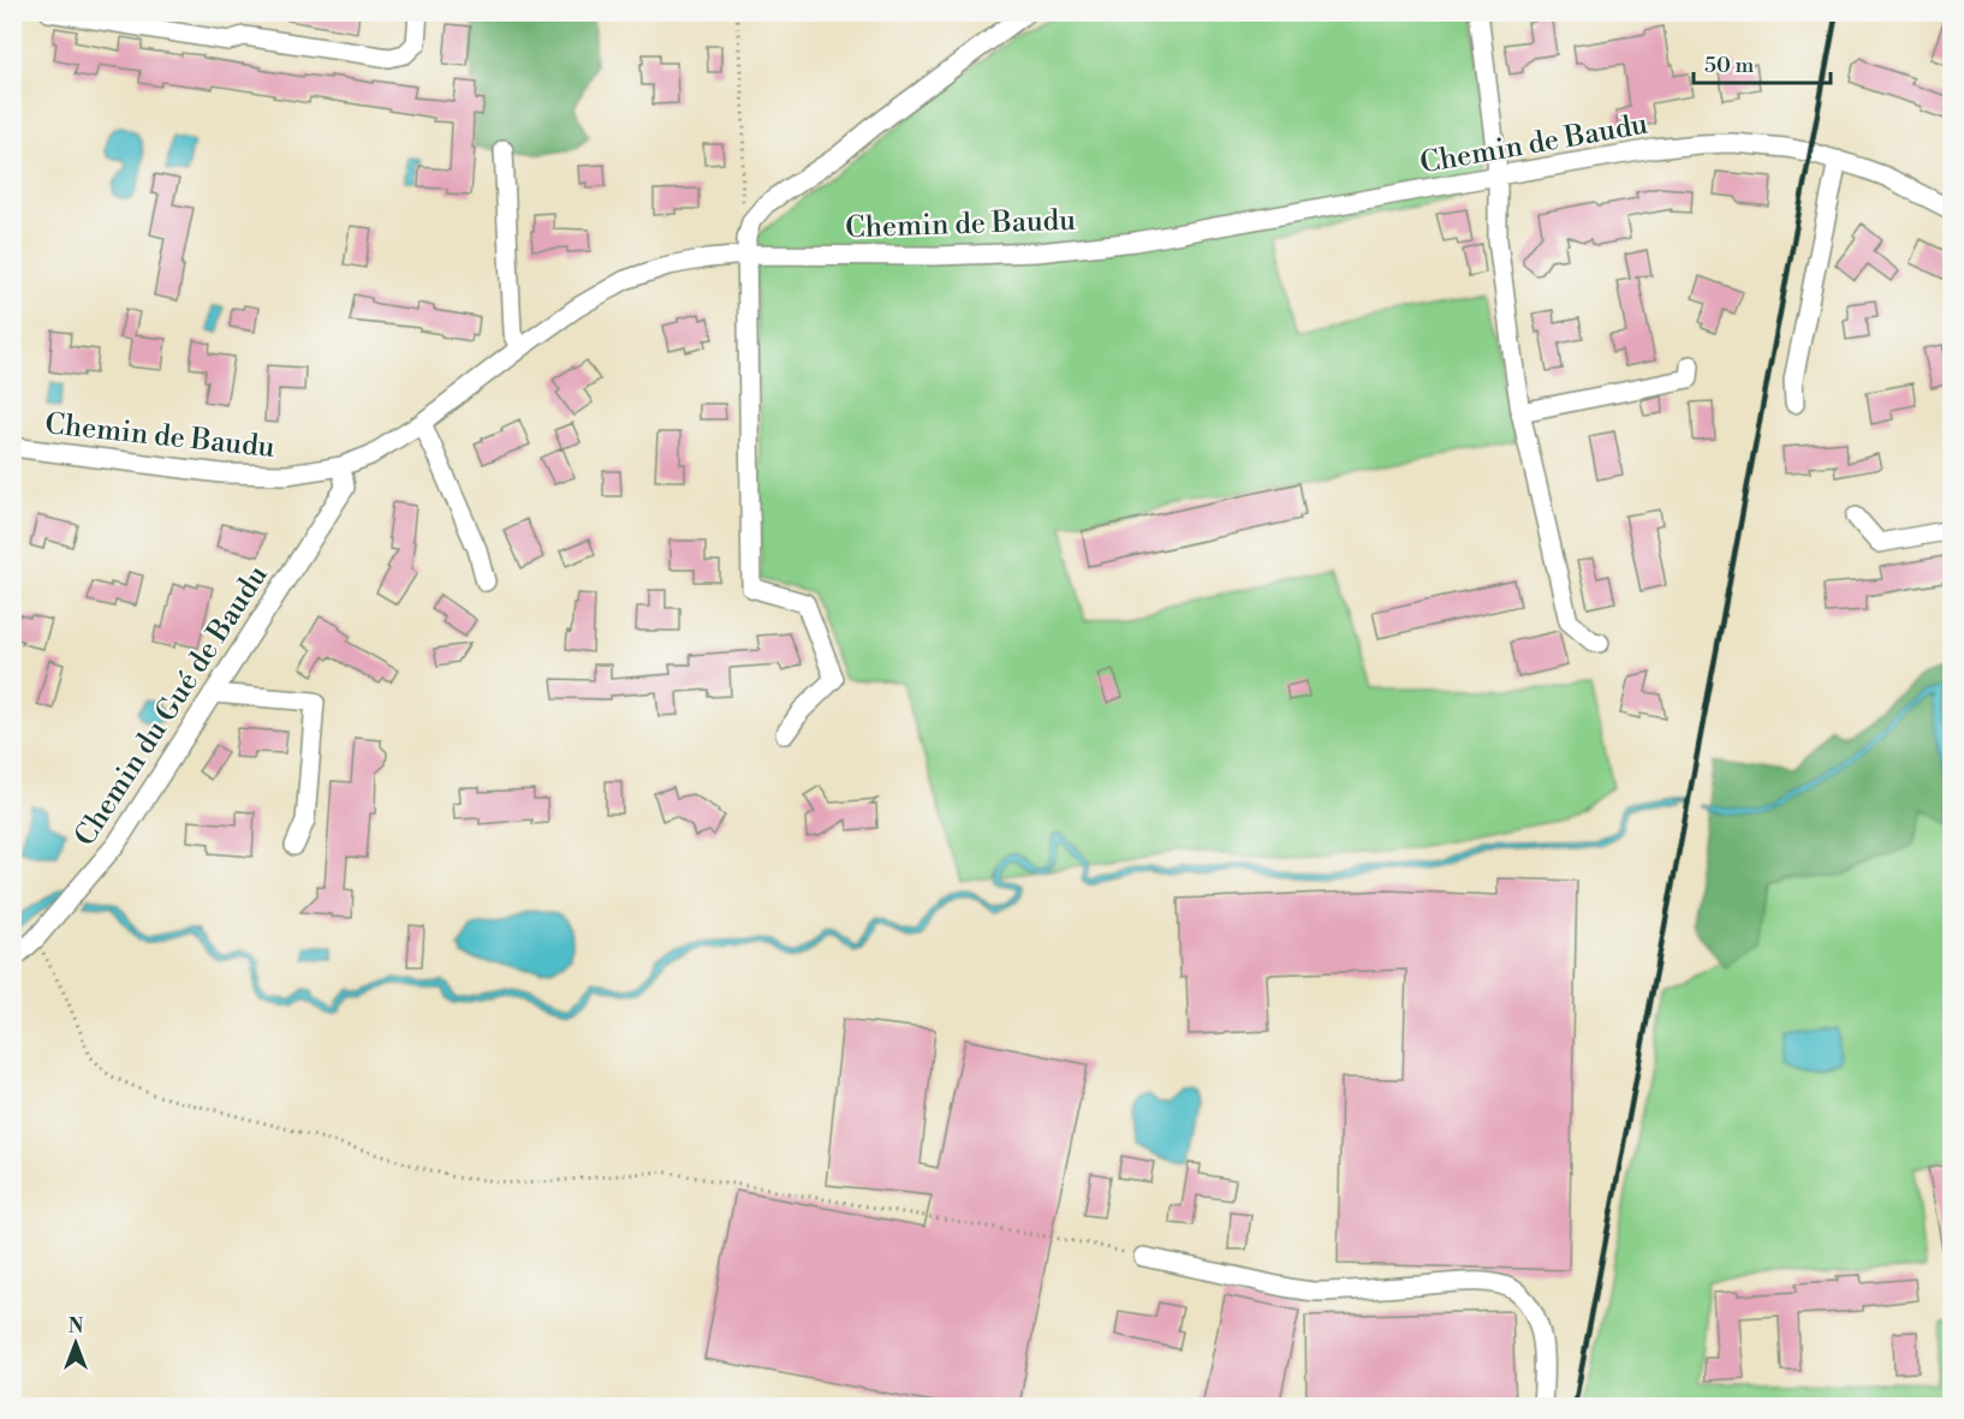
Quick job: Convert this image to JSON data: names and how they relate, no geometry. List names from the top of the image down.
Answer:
{
  "streets": {
    "street": ["Chemin de Baudu", "Chemin du Gué de Baudu"]
  },
  "crossings": [
    ["Chemin de Baudu", "Chemin du Gué de Baudu"]
  ],
  "scale_bar": "50 m",
  "north": "top"
}
